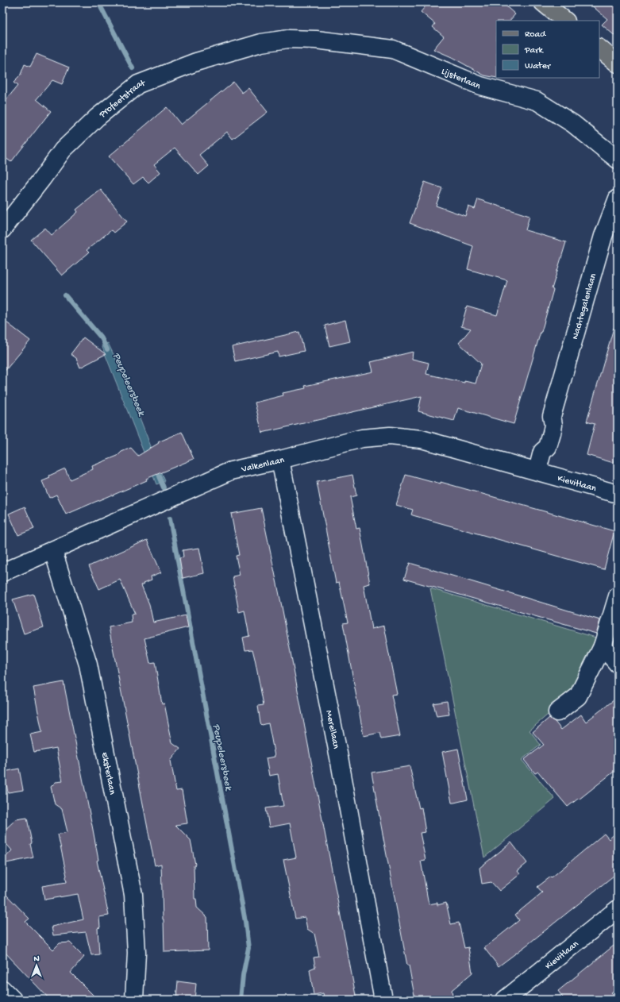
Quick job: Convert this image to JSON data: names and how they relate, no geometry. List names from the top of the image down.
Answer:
{
  "streets": {
    "street": [
      "Lijsterlaan",
      "Profeetstraat",
      "Nachtegalenlaan",
      "Valkenlaan",
      "Kievitlaan",
      "Merellaan",
      "Eksterlaan"
    ]
  },
  "crossings": [
    ["Lijsterlaan", "Profeetstraat"],
    ["Nachtegalenlaan", "Valkenlaan"],
    ["Nachtegalenlaan", "Kievitlaan"],
    ["Valkenlaan", "Kievitlaan"],
    ["Valkenlaan", "Merellaan"],
    ["Valkenlaan", "Eksterlaan"]
  ],
  "water": ["Peupeleersbeek"],
  "legend": ["Road", "Park", "Water"],
  "north": "top"
}
